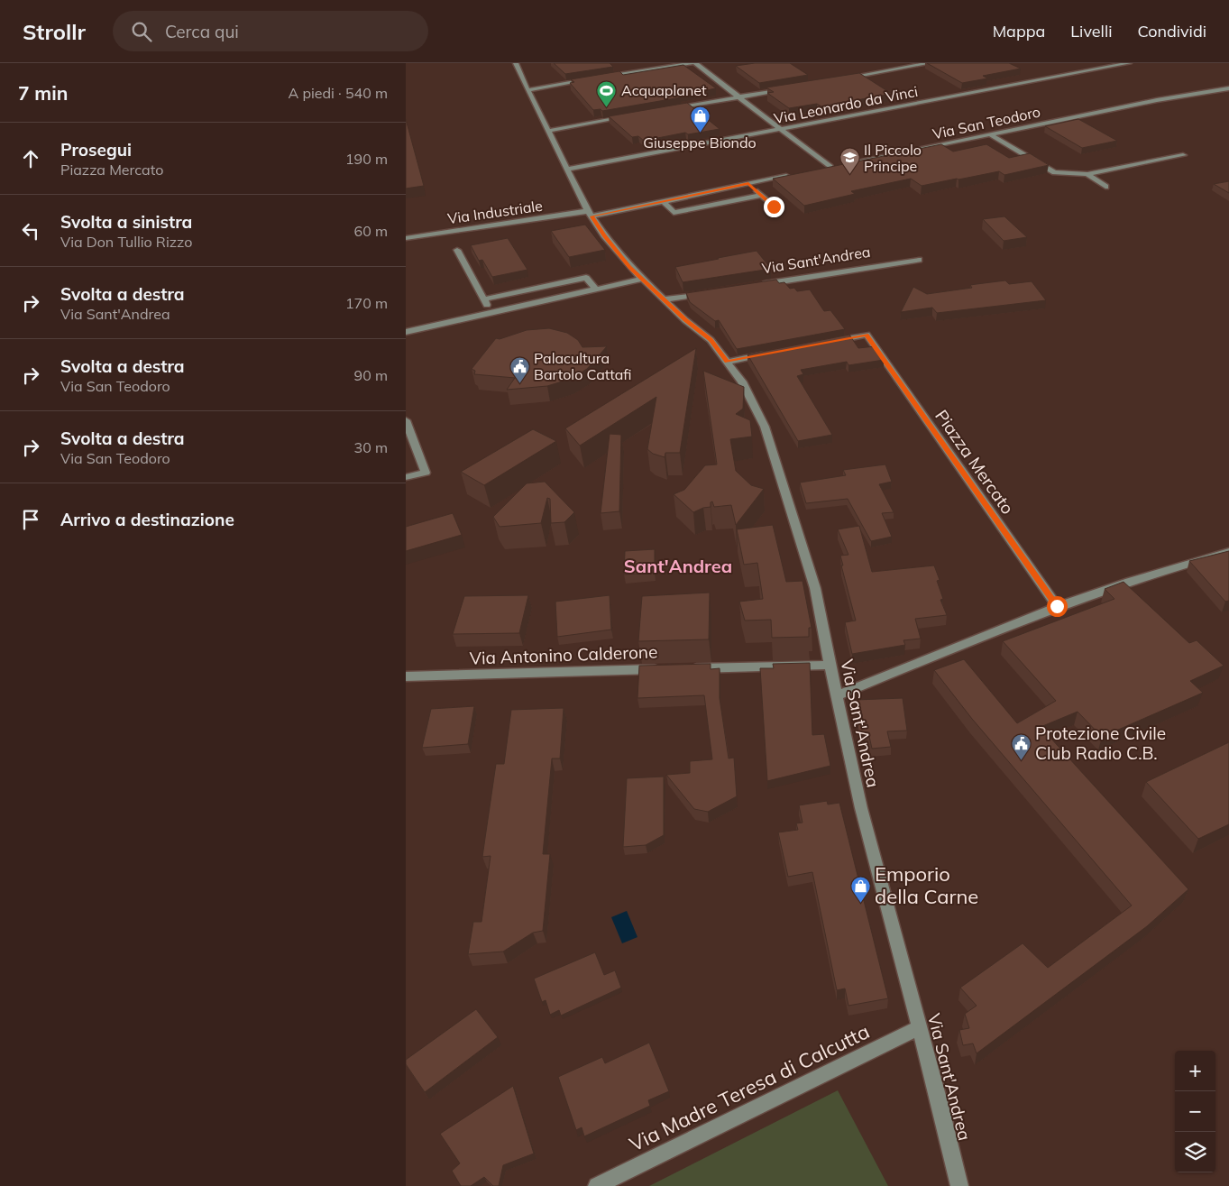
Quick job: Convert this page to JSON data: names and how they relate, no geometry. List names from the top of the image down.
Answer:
{
  "streets": {
    "street": [
      "Via Leonardo da Vinci",
      "Via San Teodoro",
      "Via Industriale",
      "Via Sant'Andrea",
      "Piazza Mercato",
      "Via Antonino Calderone",
      "Via Madre Teresa di Calcutta"
    ]
  },
  "crossings": [
    ["Via Leonardo da Vinci", "Via Sant'Andrea"],
    ["Via Industriale", "Via Sant'Andrea"],
    ["Via Sant'Andrea", "Via Madre Teresa di Calcutta"]
  ],
  "districts": ["Sant'Andrea"],
  "places": {
    "sports": ["Acquaplanet"],
    "shop": ["Giuseppe Biondo", "Emporio della Carne"],
    "school or university": ["Il Piccolo Principe"],
    "public building": ["Palacultura Bartolo Cattafi", "Protezione Civile Club Radio C.B."]
  },
  "page": {
    "header": "Strollr",
    "search": "Cerca qui",
    "nav": ["Mappa", "Livelli", "Condividi"],
    "heading": ["7 min", "A piedi · 540 m"],
    "list": [
      ["Prosegui", "Piazza Mercato", "190 m"],
      ["Svolta a sinistra", "Via Don Tullio Rizzo", "60 m"],
      ["Svolta a destra", "Via Sant'Andrea", "170 m"],
      ["Svolta a destra", "Via San Teodoro", "90 m"],
      ["Svolta a destra", "Via San Teodoro", "30 m"],
      "Arrivo a destinazione"
    ],
    "map_buttons": ["+", "−"]
  }
}
